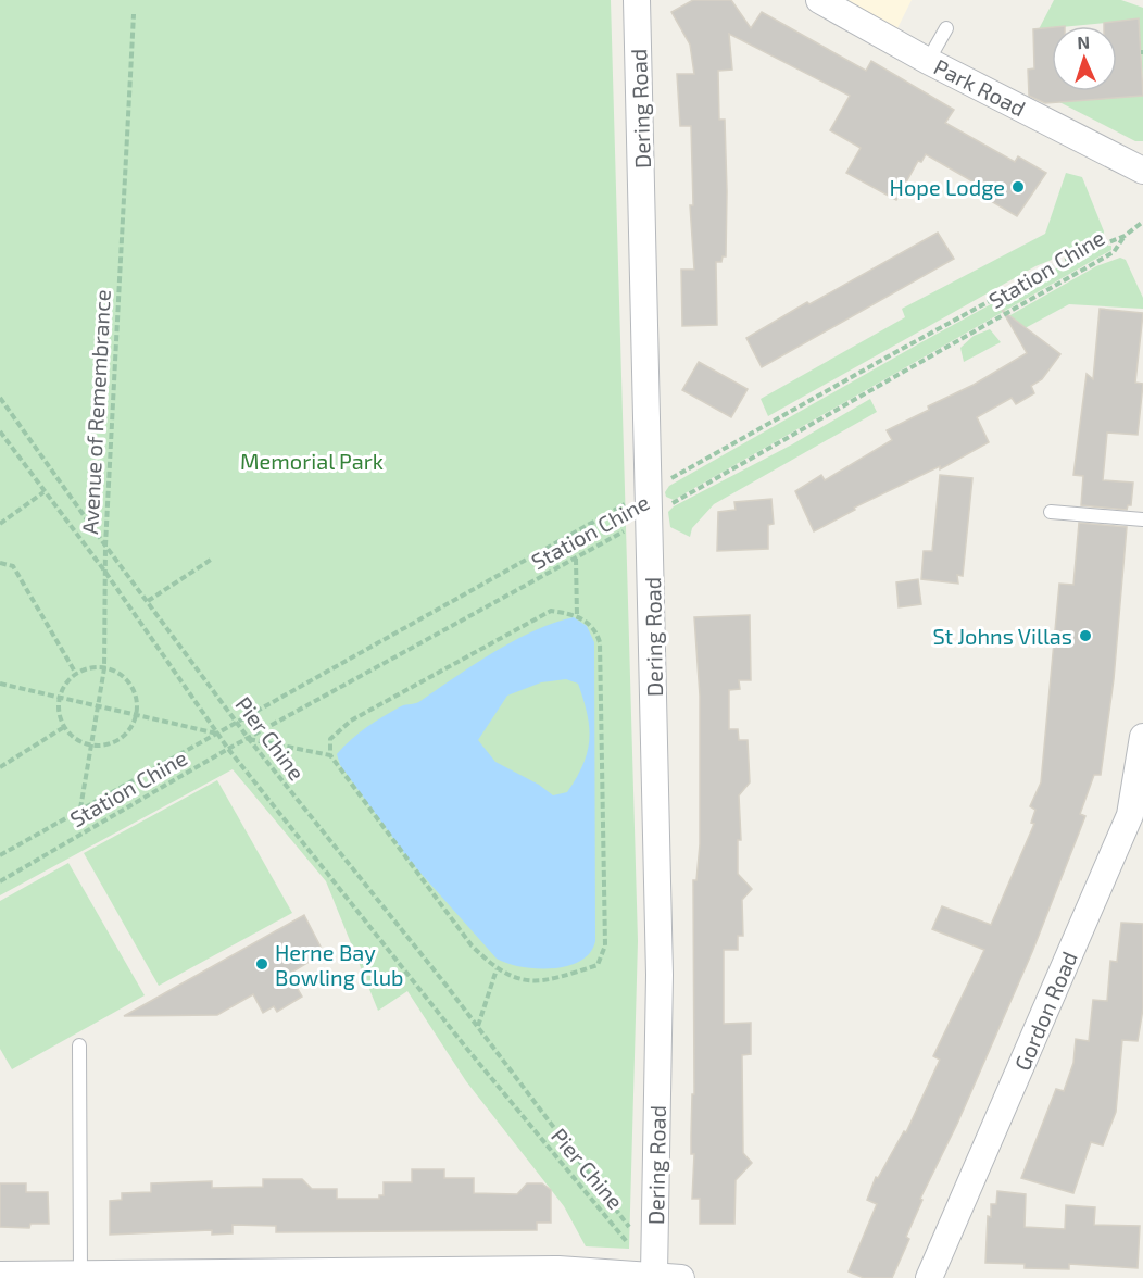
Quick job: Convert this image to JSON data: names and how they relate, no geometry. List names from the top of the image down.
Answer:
{
  "streets": {
    "street": ["Park Road", "Dering Road", "Gordon Road"],
    "path": ["Station Chine", "Avenue of Remembrance", "Pier Chine"]
  },
  "crossings": [
    ["Dering Road", "Station Chine"],
    ["Dering Road", "Pier Chine"],
    ["Station Chine", "Avenue of Remembrance"],
    ["Station Chine", "Pier Chine"],
    ["Avenue of Remembrance", "Pier Chine"]
  ],
  "parks": ["Memorial Park"],
  "places": ["Hope Lodge", "St Johns Villas", "Herne Bay Bowling Club"],
  "north": "top"
}
